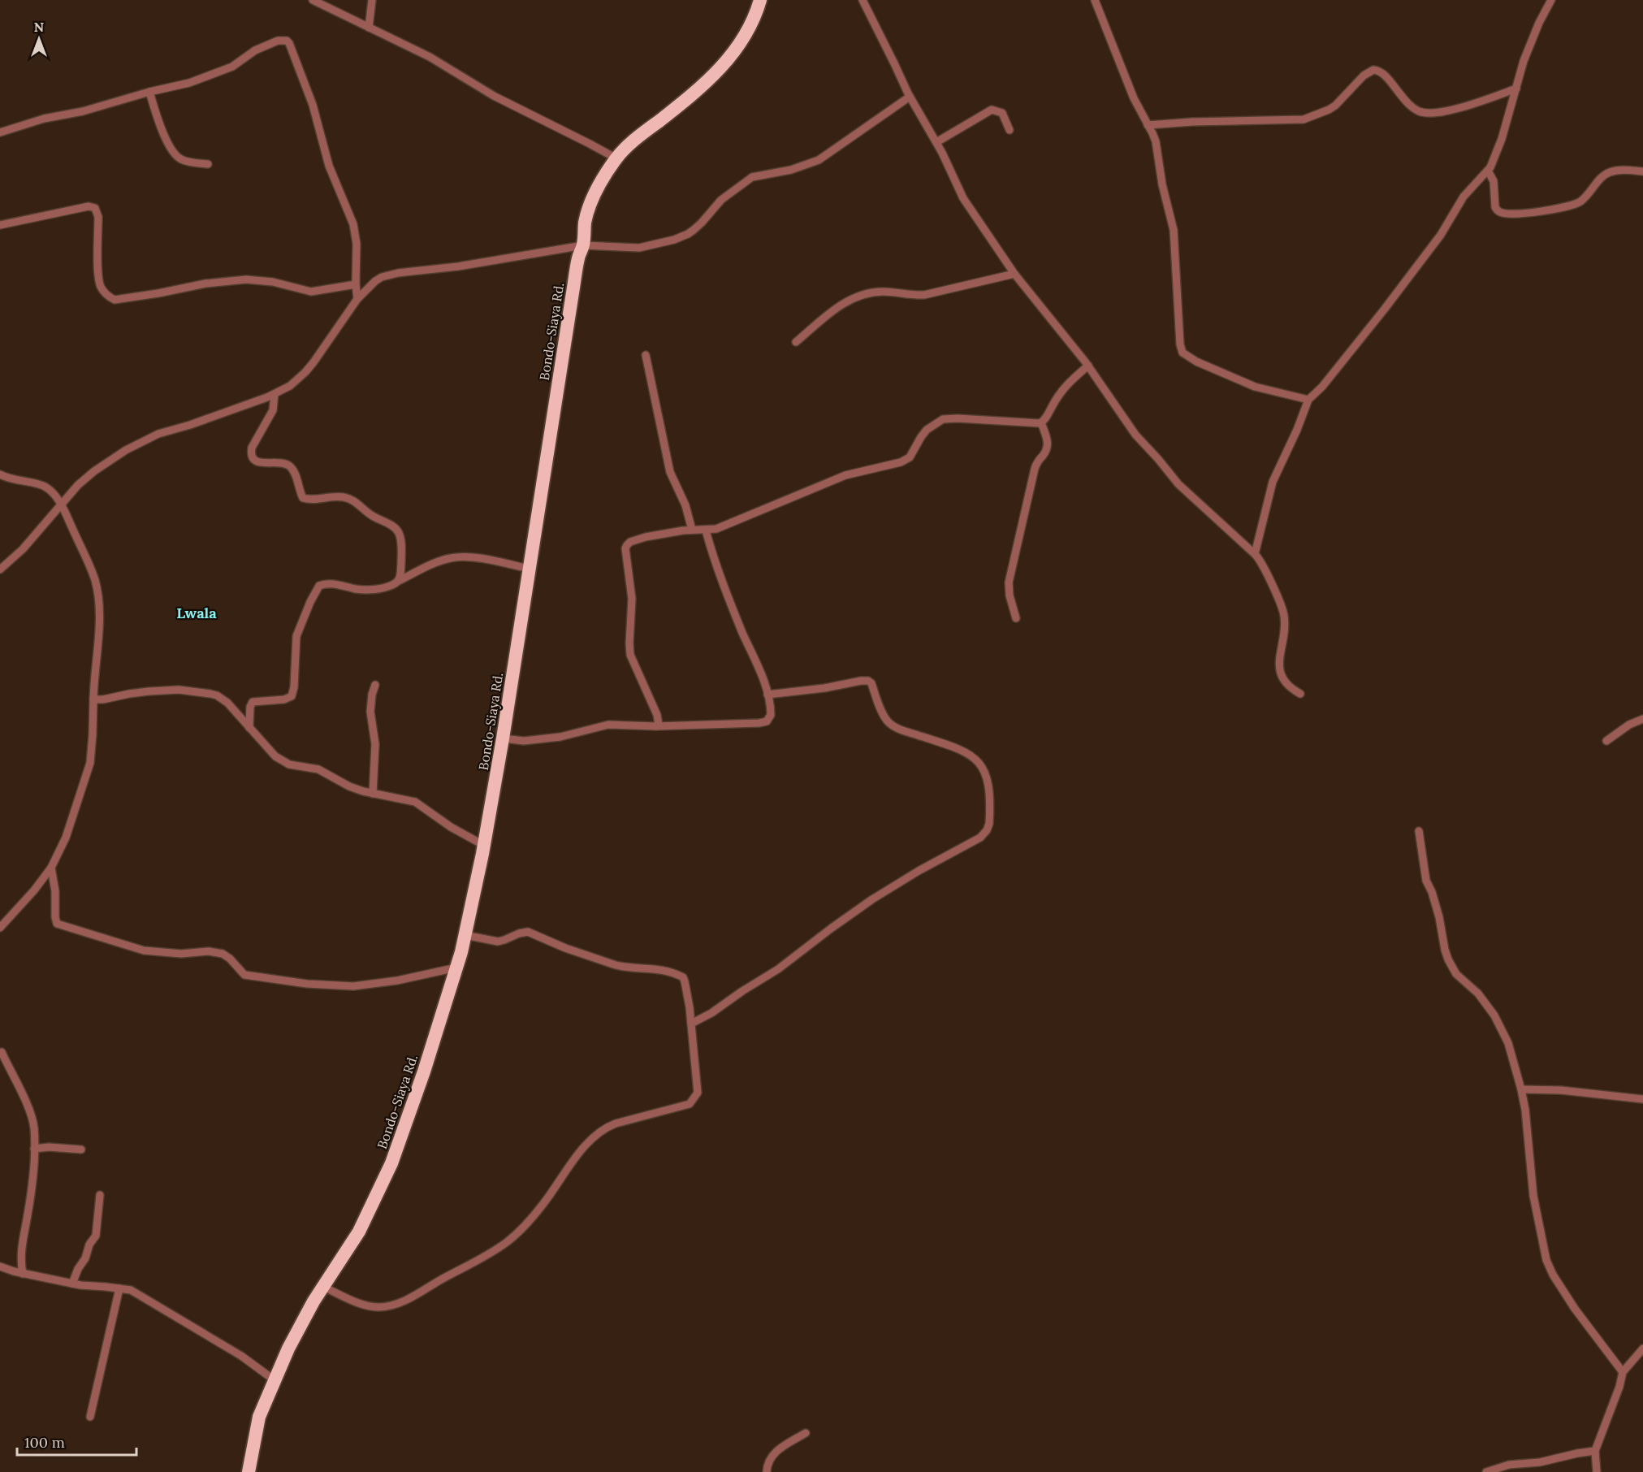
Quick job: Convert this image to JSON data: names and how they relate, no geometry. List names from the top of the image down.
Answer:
{
  "streets": {
    "highway": ["Bondo-Siaya Rd."]
  },
  "districts": ["Lwala"],
  "scale_bar": "100 m",
  "north": "top"
}
